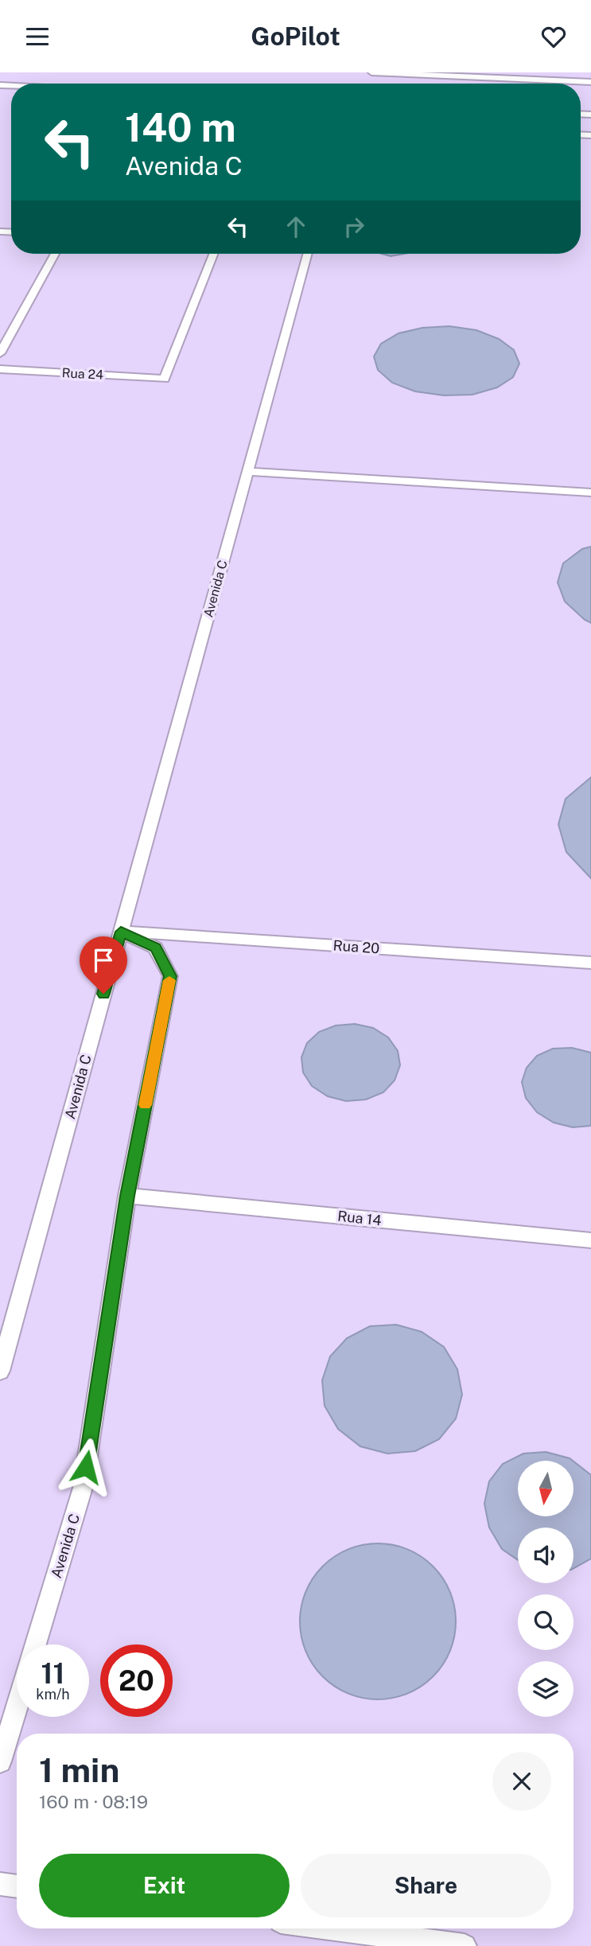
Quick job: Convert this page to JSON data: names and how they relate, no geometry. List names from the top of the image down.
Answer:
{
  "streets": {
    "lane": [
      "Rua 24",
      "Avenida C",
      "Rua 20",
      "Rua 14"
    ]
  },
  "crossings": [
    ["Avenida C", "Rua 20"],
    ["Avenida C", "Rua 14"]
  ],
  "north": "bottom",
  "page": {
    "header": "GoPilot",
    "turn": ["140 m", "Avenida C"],
    "speed": "11 km/h",
    "limit": "20",
    "heading": ["1 min", "160 m · 08:19"],
    "buttons": ["Exit", "Share"]
  }
}
